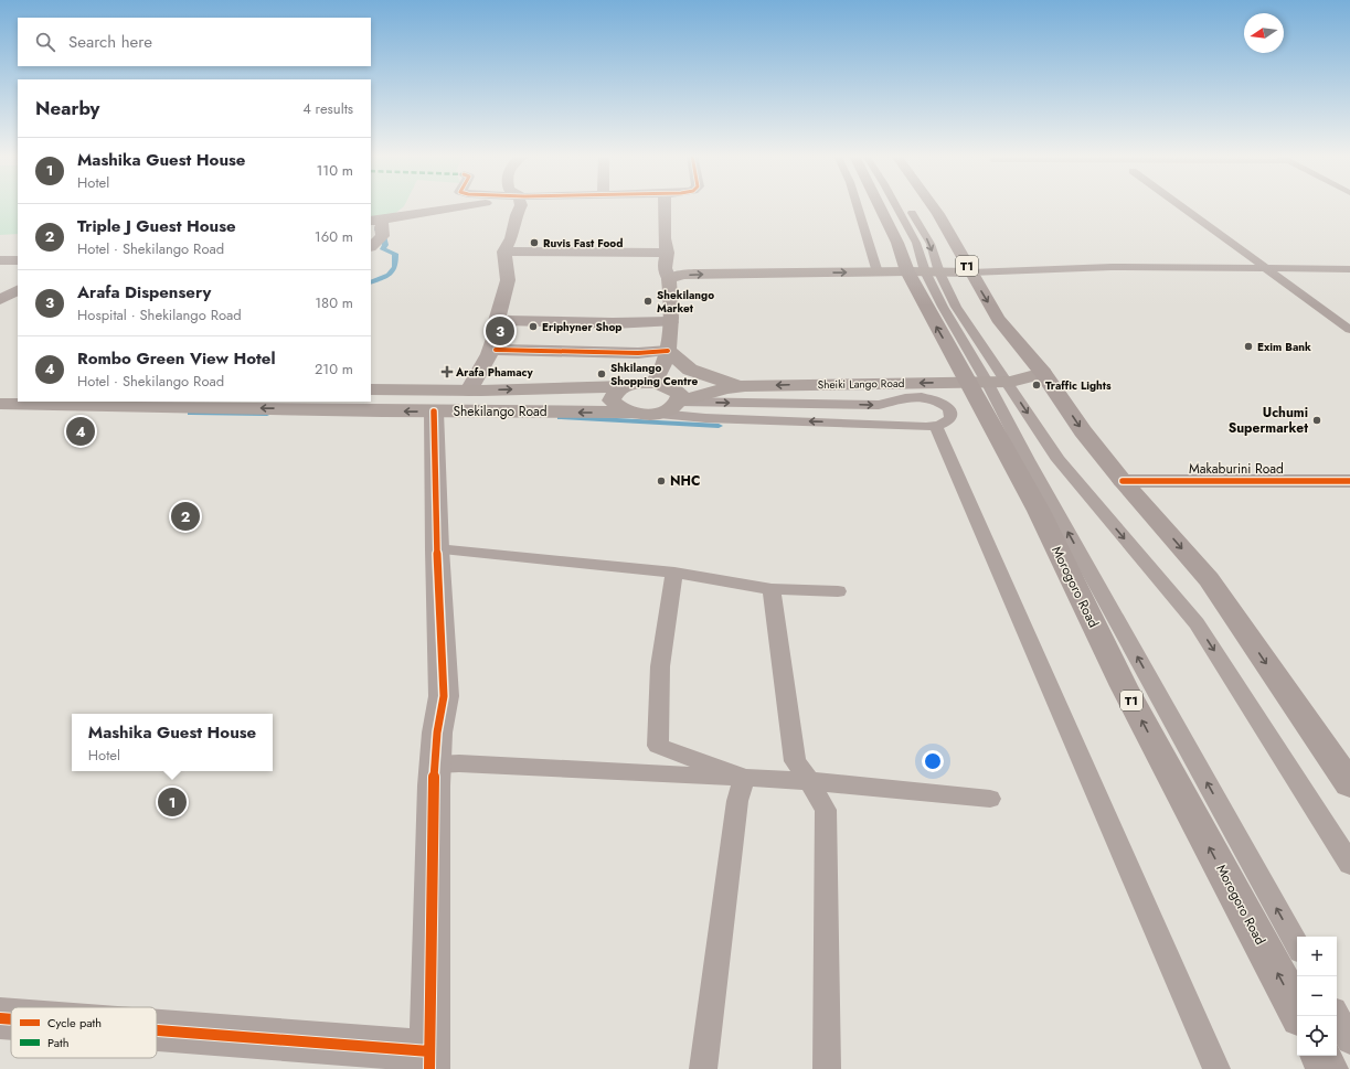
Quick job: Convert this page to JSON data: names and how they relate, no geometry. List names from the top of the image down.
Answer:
{
  "streets": {
    "highway": ["T1", "Morogoro Road"],
    "main road": ["Sheiki Lango Road", "Shekilango Road"],
    "street": ["Makaburini Road"]
  },
  "crossings": [
    ["T1", "Sheiki Lango Road"],
    ["T1", "Makaburini Road"],
    ["Sheiki Lango Road", "Shekilango Road"],
    ["Sheiki Lango Road", "Morogoro Road"]
  ],
  "places": {
    "other": [
      "Ruvis Fast Food",
      "Shekilango Market",
      "Eriphyner Shop",
      "Exim Bank",
      "Shkilango Shopping Centre",
      "Traffic Lights",
      "Uchumi Supermarket",
      "NHC"
    ],
    "health": ["Arafa Phamacy"]
  },
  "legend": ["Cycle path", "Path"],
  "north": "left",
  "page": {
    "search": "Search here",
    "heading": ["Nearby", "4 results"],
    "list": [
      {
        "mark": "1",
        "name": "Mashika Guest House",
        "note": "Hotel",
        "value": "110 m"
      },
      {
        "mark": "2",
        "name": "Triple J Guest House",
        "note": "Hotel · Shekilango Road",
        "value": "160 m"
      },
      {
        "mark": "3",
        "name": "Arafa Dispensery",
        "note": "Hospital · Shekilango Road",
        "value": "180 m"
      },
      {
        "mark": "4",
        "name": "Rombo Green View Hotel",
        "note": "Hotel · Shekilango Road",
        "value": "210 m"
      }
    ],
    "pins": [
      "3",
      "4",
      "2",
      "1"
    ],
    "popup": ["Mashika Guest House", "Hotel"],
    "map_buttons": ["+", "−"]
  }
}
